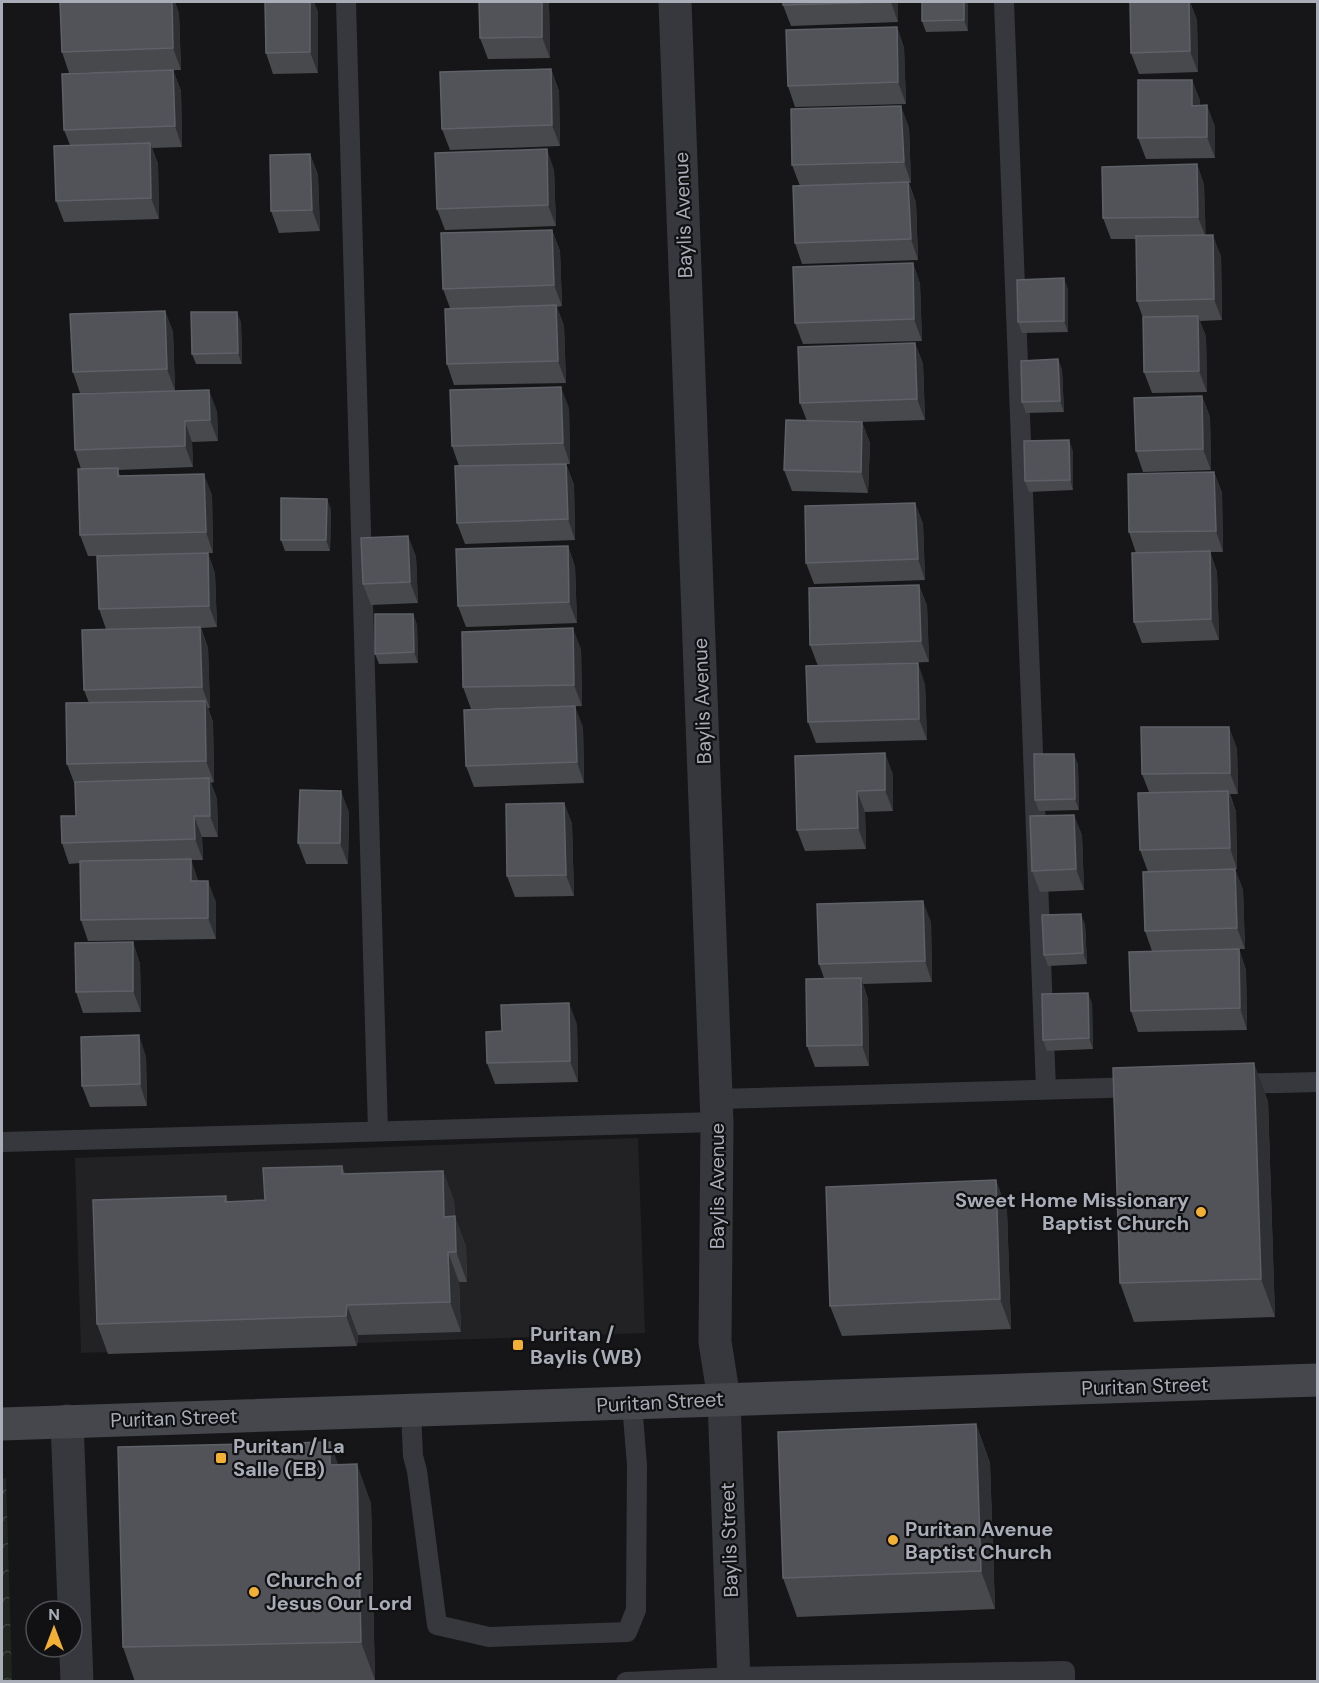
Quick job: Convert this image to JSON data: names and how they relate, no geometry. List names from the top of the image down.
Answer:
{
  "streets": {
    "street": ["Baylis Avenue", "Puritan Street", "Baylis Street"]
  },
  "crossings": [
    ["Baylis Avenue", "Puritan Street"],
    ["Baylis Avenue", "Baylis Street"],
    ["Puritan Street", "Baylis Street"]
  ],
  "places": {
    "other": ["Sweet Home Missionary Baptist Church", "Puritan Avenue Baptist Church", "Church of Jesus Our Lord"],
    "transit": ["Puritan / Baylis (WB)", "Puritan / La Salle (EB)"]
  },
  "north": "top"
}
